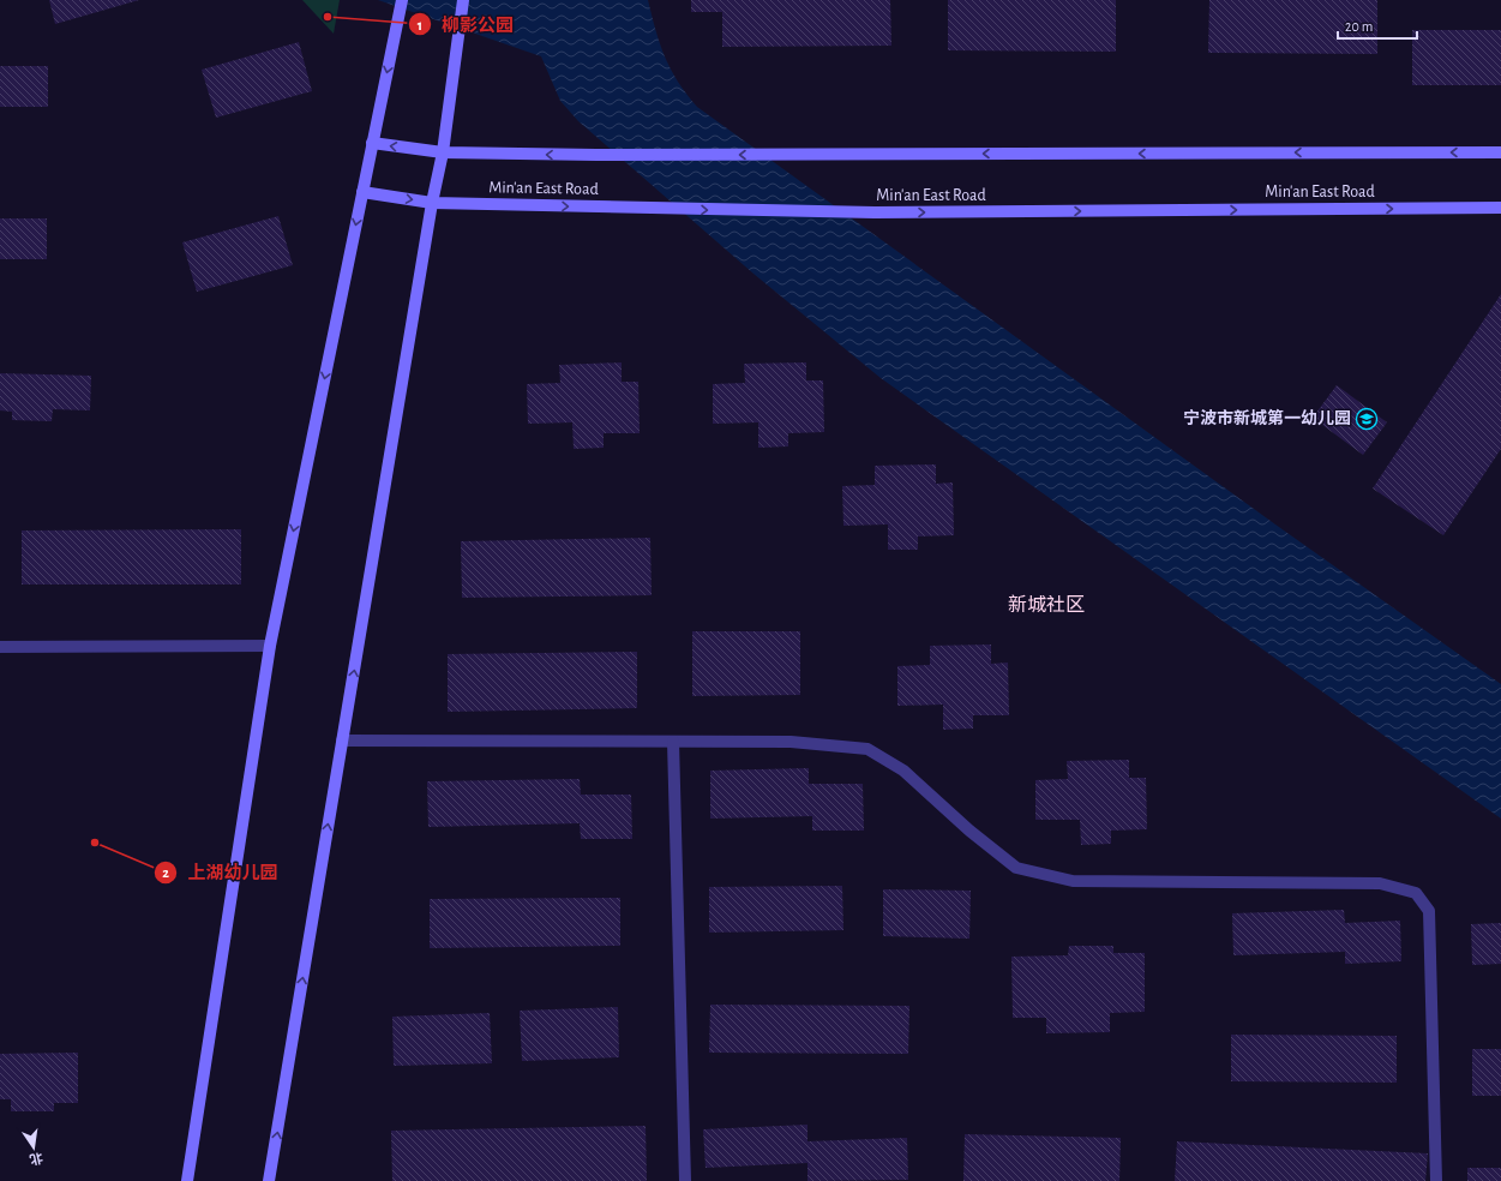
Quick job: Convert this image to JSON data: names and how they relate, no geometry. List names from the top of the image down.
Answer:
{
  "streets": {
    "main road": ["Min'an East Road"]
  },
  "districts": ["新城社区"],
  "places": {
    "other": ["柳影公园", "上湖幼儿园"],
    "school or university": ["宁波市新城第一幼儿园"]
  },
  "scale_bar": "20 m",
  "north": "bottom"
}
